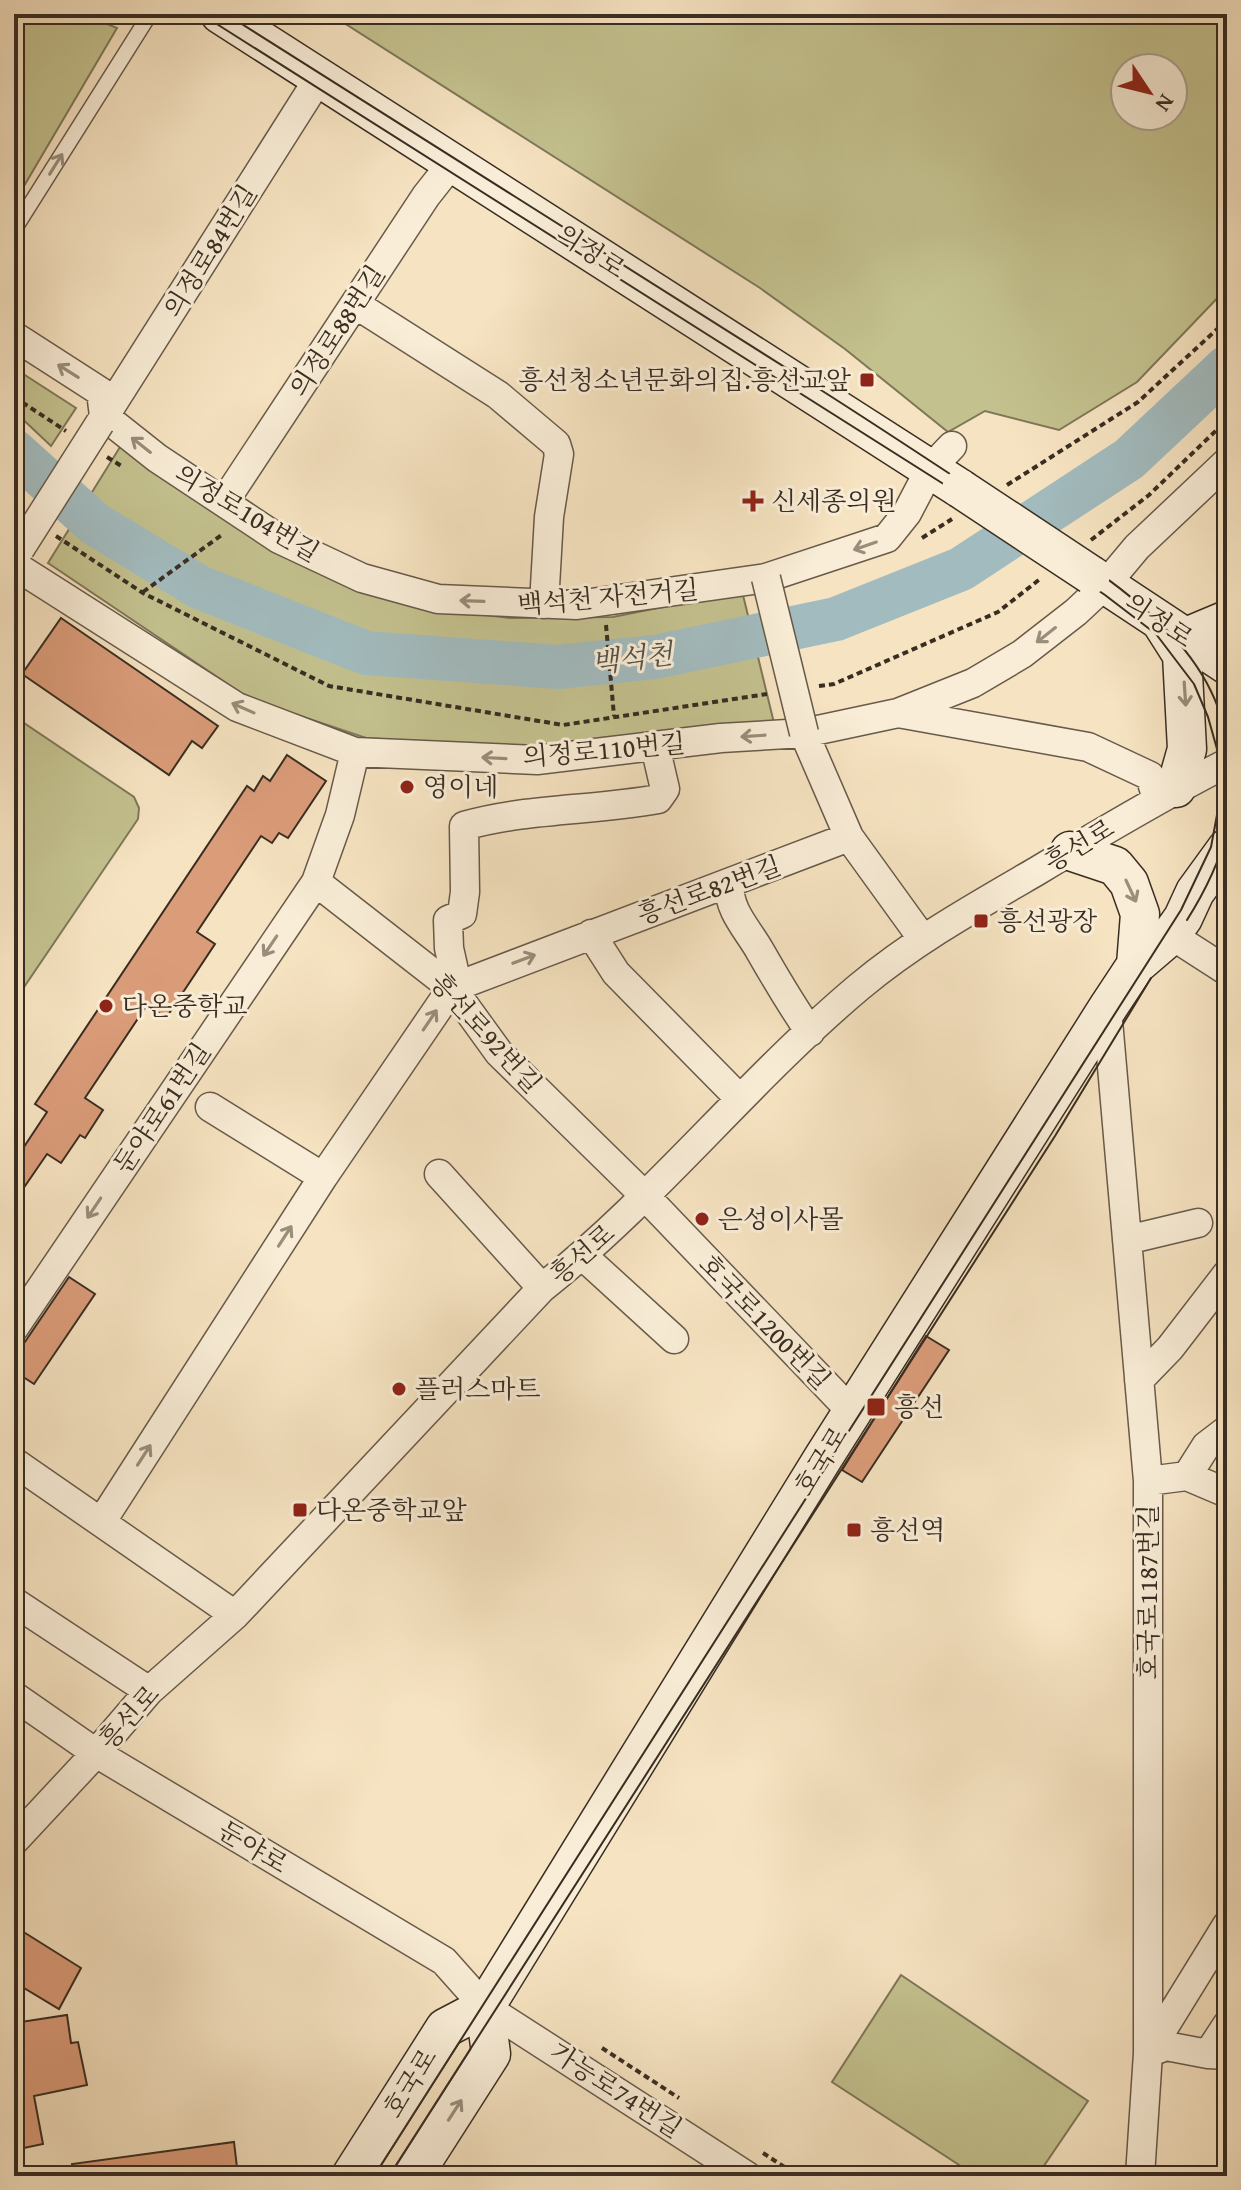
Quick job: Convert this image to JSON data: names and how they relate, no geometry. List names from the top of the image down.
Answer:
{
  "streets": {
    "street": [
      "의정로84번길",
      "의정로",
      "의정로88번길",
      "의정로104번길",
      "의정로110번길",
      "흥선로",
      "흥선로82번길",
      "흥선로92번길",
      "둔야로61번길",
      "호국로1200번길",
      "호국로",
      "호국로1187번길",
      "둔야로",
      "가능로74번길"
    ]
  },
  "crossings": [
    ["의정로84번길", "의정로"],
    ["의정로84번길", "의정로104번길"],
    ["의정로84번길", "의정로110번길"],
    ["의정로", "의정로88번길"],
    ["의정로", "의정로104번길"],
    ["의정로", "의정로110번길"],
    ["의정로88번길", "의정로104번길"],
    ["의정로110번길", "둔야로61번길"],
    ["흥선로", "흥선로92번길"],
    ["흥선로", "호국로1200번길"],
    ["흥선로", "둔야로"],
    ["흥선로82번길", "흥선로92번길"],
    ["흥선로92번길", "둔야로61번길"],
    ["흥선로92번길", "호국로1200번길"],
    ["호국로1200번길", "호국로"],
    ["호국로", "호국로1187번길"],
    ["호국로", "둔야로"],
    ["호국로", "가능로74번길"],
    ["둔야로", "가능로74번길"]
  ],
  "one_way": ["의정로104번길", "의정로110번길"],
  "water": ["백석천"],
  "places": {
    "transit": [
      "흥선청소년문화의집.흥선교앞",
      "흥선광장",
      "흥선",
      "다온중학교앞",
      "흥선역"
    ],
    "health": ["신세종의원"],
    "other": [
      "영이네",
      "다온중학교",
      "은성이사몰",
      "플러스마트"
    ]
  },
  "north": "bottom right"
}
